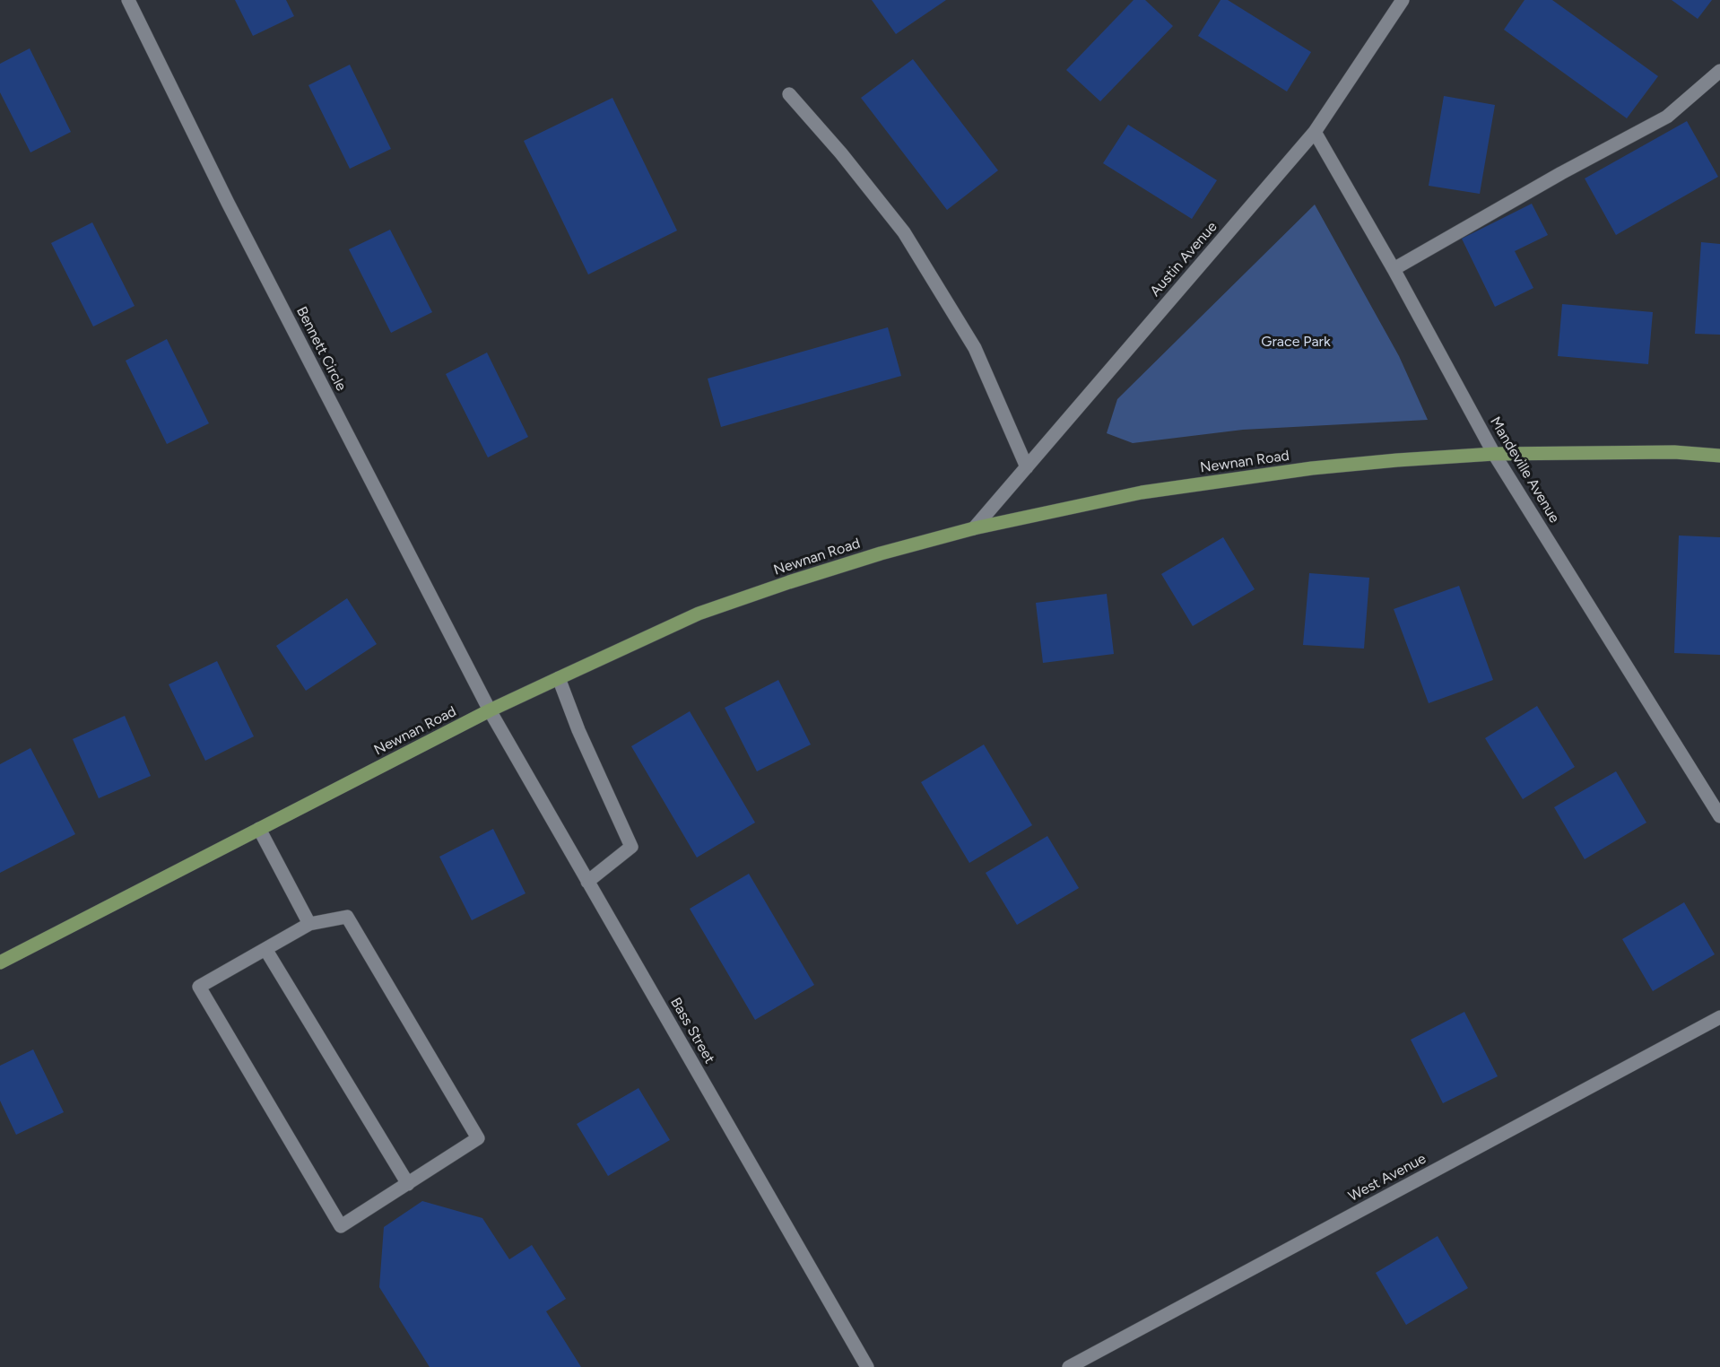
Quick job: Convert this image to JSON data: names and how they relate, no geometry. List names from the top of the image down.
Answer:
{
  "streets": {
    "main road": ["Newnan Road"],
    "street": [
      "Austin Avenue",
      "Bennett Circle",
      "Mandeville Avenue",
      "Bass Street",
      "West Avenue"
    ]
  },
  "crossings": [
    ["Austin Avenue", "Newnan Road"],
    ["Austin Avenue", "Mandeville Avenue"],
    ["Bennett Circle", "Newnan Road"],
    ["Bennett Circle", "Bass Street"],
    ["Newnan Road", "Mandeville Avenue"],
    ["Newnan Road", "Bass Street"]
  ],
  "parks": ["Grace Park"]
}
